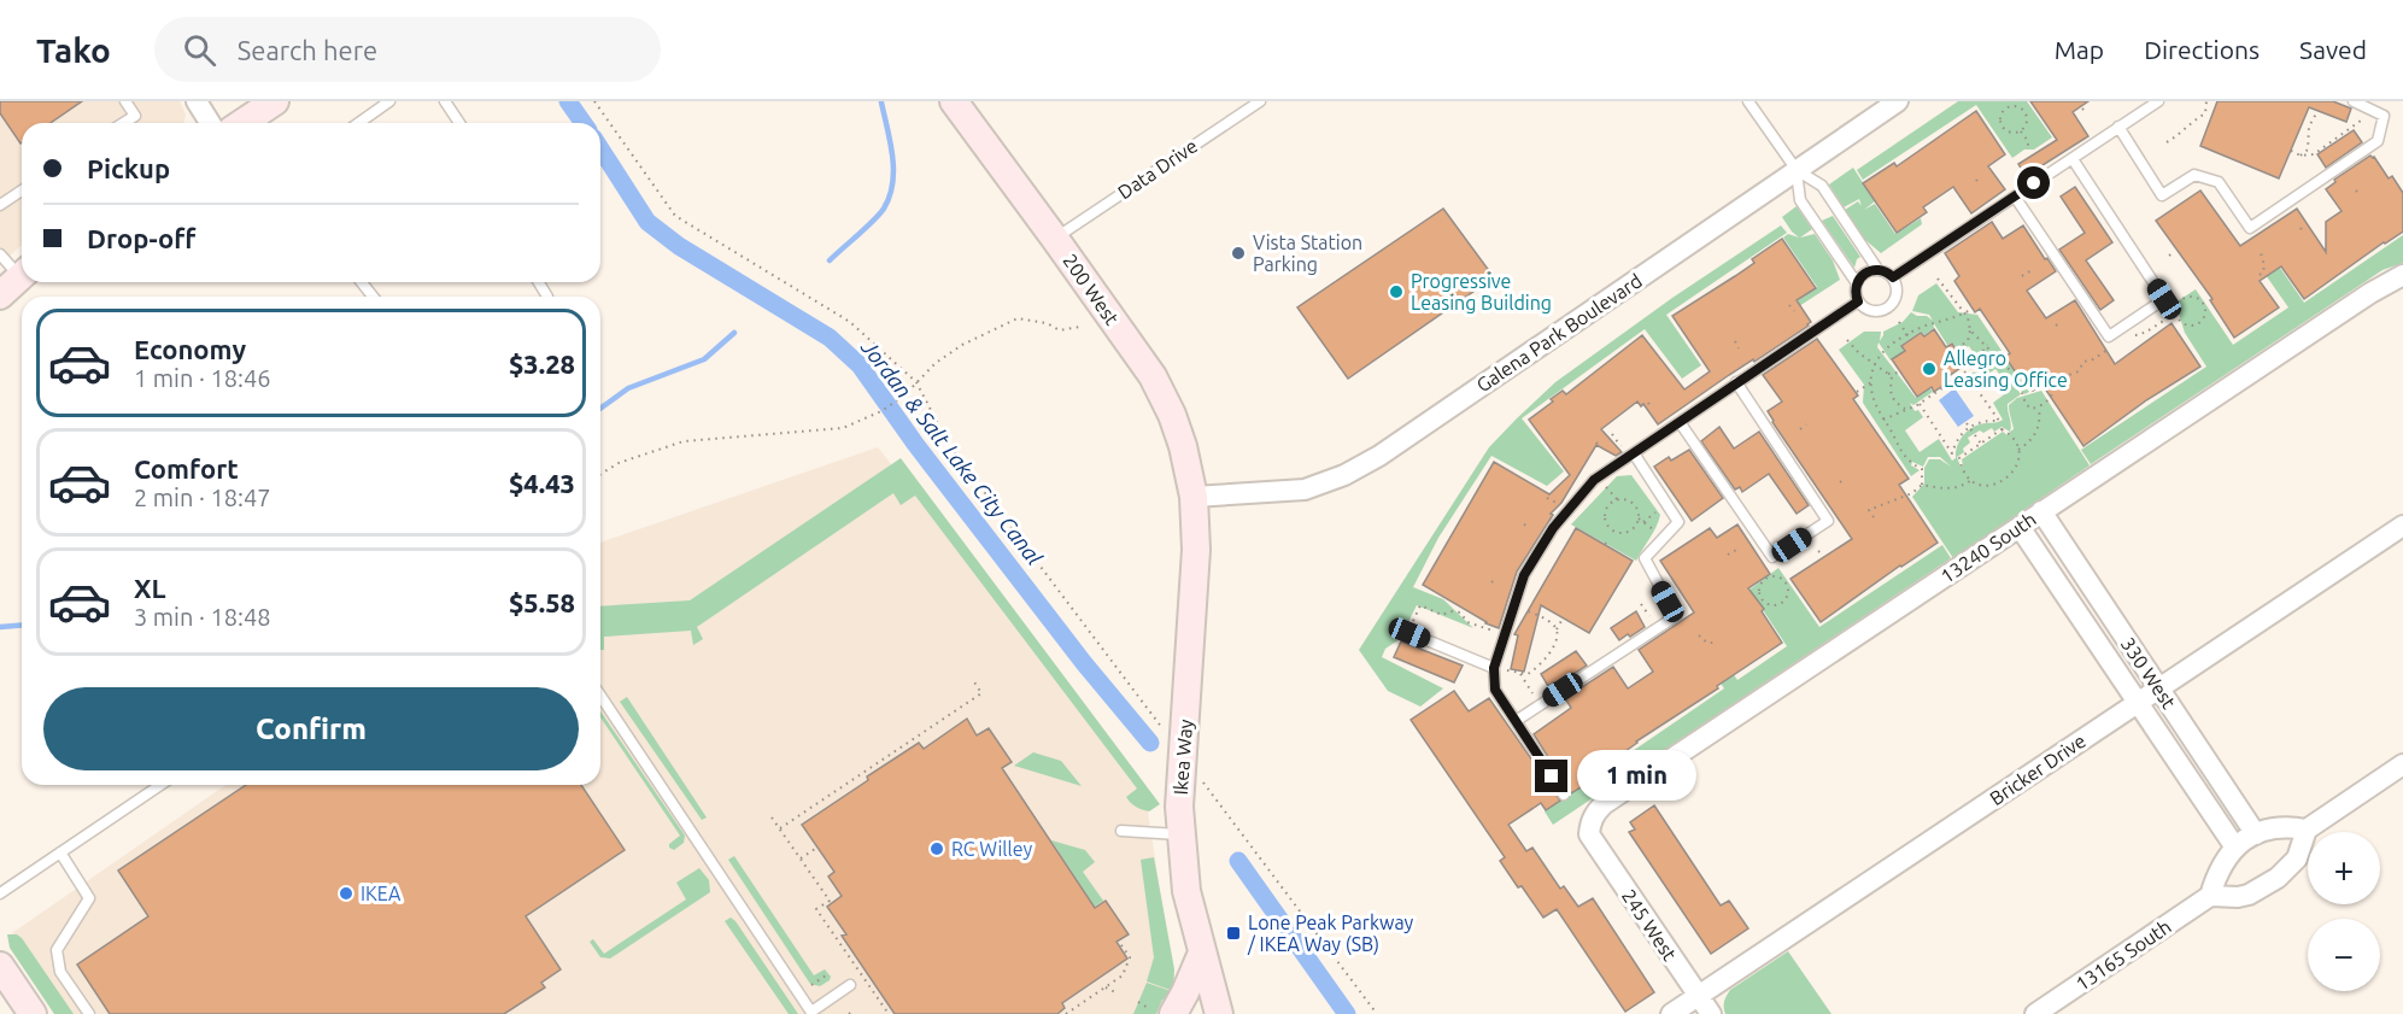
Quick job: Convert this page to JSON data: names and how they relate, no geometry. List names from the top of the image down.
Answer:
{
  "streets": {
    "main road": ["200 West", "Ikea Way"],
    "street": [
      "Galena Park Boulevard",
      "13240 South",
      "330 West",
      "Bricker Drive",
      "245 West",
      "13165 South"
    ],
    "lane": ["Data Drive"]
  },
  "crossings": [
    ["Data Drive", "200 West"],
    ["200 West", "Galena Park Boulevard"],
    ["200 West", "Ikea Way"],
    ["Galena Park Boulevard", "Ikea Way"],
    ["13240 South", "330 West"],
    ["13240 South", "245 West"],
    ["330 West", "Bricker Drive"],
    ["Bricker Drive", "245 West"]
  ],
  "water": ["Jordan & Salt Lake City Canal"],
  "places": {
    "other": [
      "Vista Station Parking",
      "Progressive Leasing Building",
      "Allegro Leasing Office",
      "RC Willey",
      "IKEA"
    ],
    "transit": ["Lone Peak Parkway / IKEA Way (SB)"]
  },
  "page": {
    "header": "Tako",
    "search": "Search here",
    "nav": ["Map", "Directions", "Saved"],
    "banner": ["Pickup", "Drop-off"],
    "list": [
      {
        "name": "Economy",
        "note": "1 min · 18:46",
        "value": "$3.28"
      },
      {
        "name": "Comfort",
        "note": "2 min · 18:47",
        "value": "$4.43"
      },
      {
        "name": "XL",
        "note": "3 min · 18:48",
        "value": "$5.58"
      }
    ],
    "buttons": "Confirm",
    "bubble": "1 min",
    "map_buttons": ["+", "−"]
  }
}
